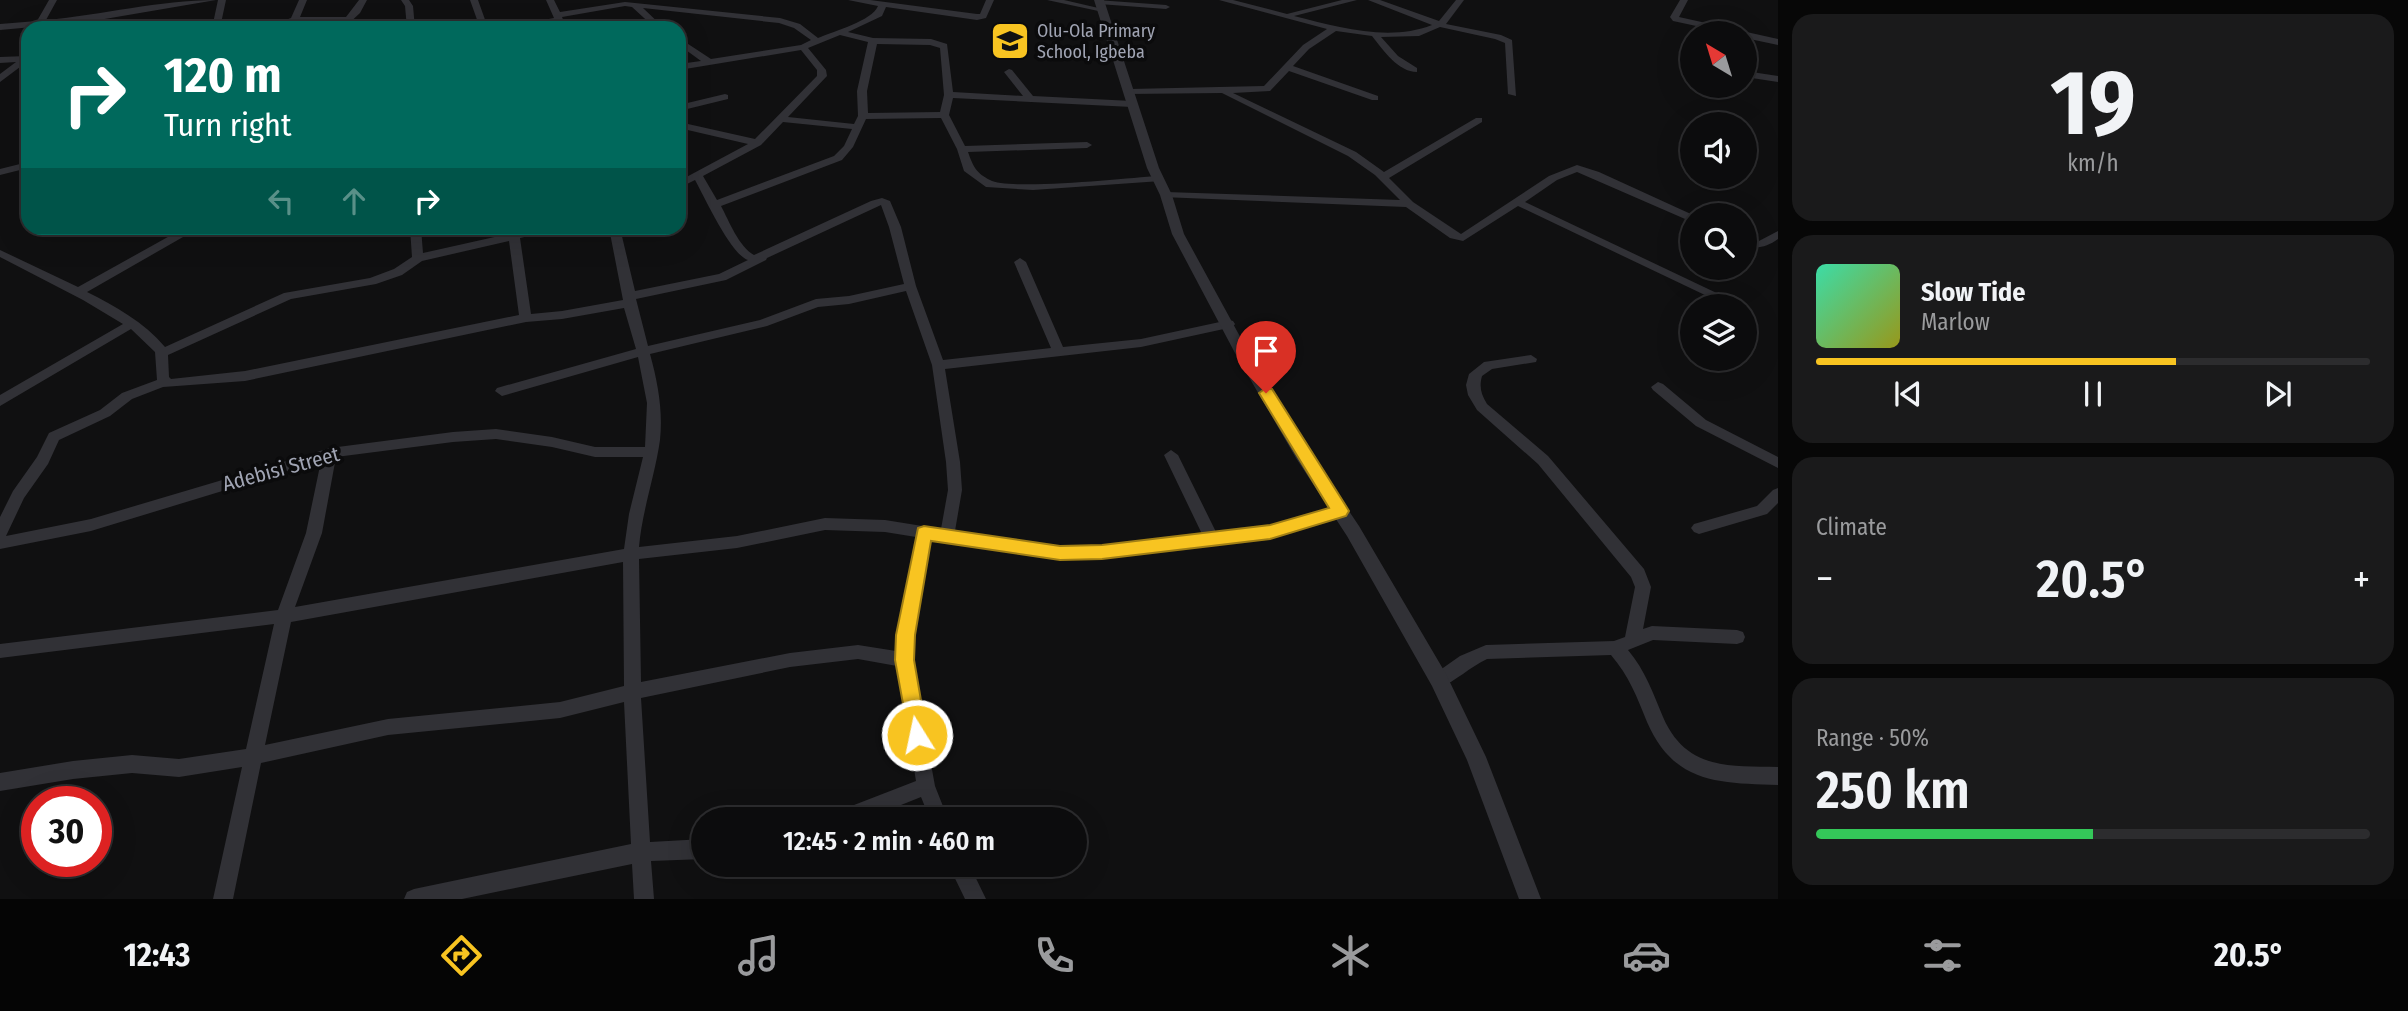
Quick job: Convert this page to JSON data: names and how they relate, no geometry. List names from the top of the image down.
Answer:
{
  "streets": {
    "street": ["Adebisi Street"]
  },
  "places": {
    "school or university": ["Olu-Ola Primary School, Igbeba"]
  },
  "north": "top left",
  "page": {
    "tile": [
      ["19", "km/h"],
      "Climate",
      ["Range · 50%", "250 km"]
    ],
    "turn": ["120 m", "Turn right"],
    "song": ["Slow Tide", "Marlow"],
    "heat": ["−", "20.5°", "+"],
    "limit": "30",
    "trip": "12:45 · 2 min · 460 m",
    "tabs": ["12:43", "20.5°"]
  }
}
